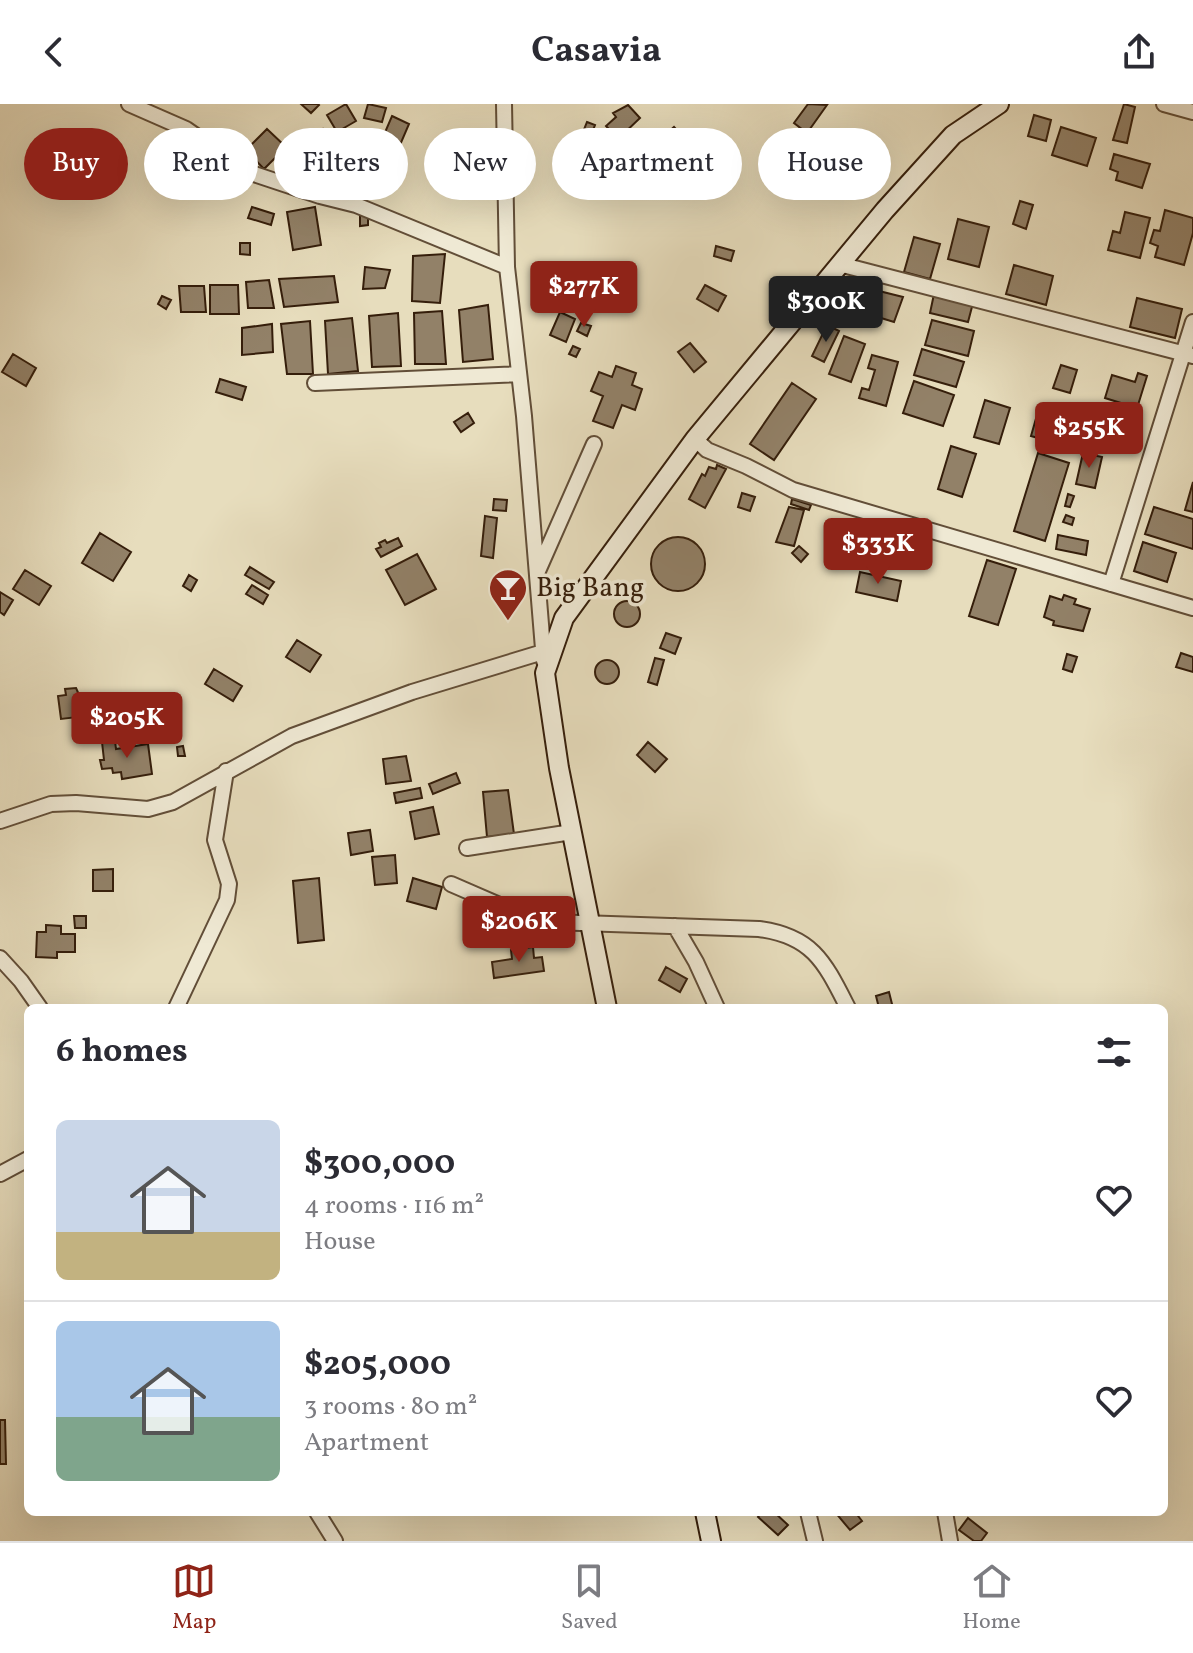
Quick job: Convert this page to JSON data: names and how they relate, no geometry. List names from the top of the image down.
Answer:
{
  "places": {
    "bar": ["Big Bang"]
  },
  "page": {
    "header": "Casavia",
    "chip": [
      "Buy",
      "Rent",
      "Filters",
      "New",
      "Apartment",
      "House"
    ],
    "price": [
      "$277K",
      "$300K",
      "$255K",
      "$333K",
      "$205K",
      "$206K"
    ],
    "heading": "6 homes",
    "list": [
      {
        "name": "$300,000",
        "note": "4 rooms · 116 m² · House"
      },
      {
        "name": "$205,000",
        "note": "3 rooms · 80 m² · Apartment"
      }
    ],
    "tabs": ["Map", "Saved", "Home"]
  }
}
